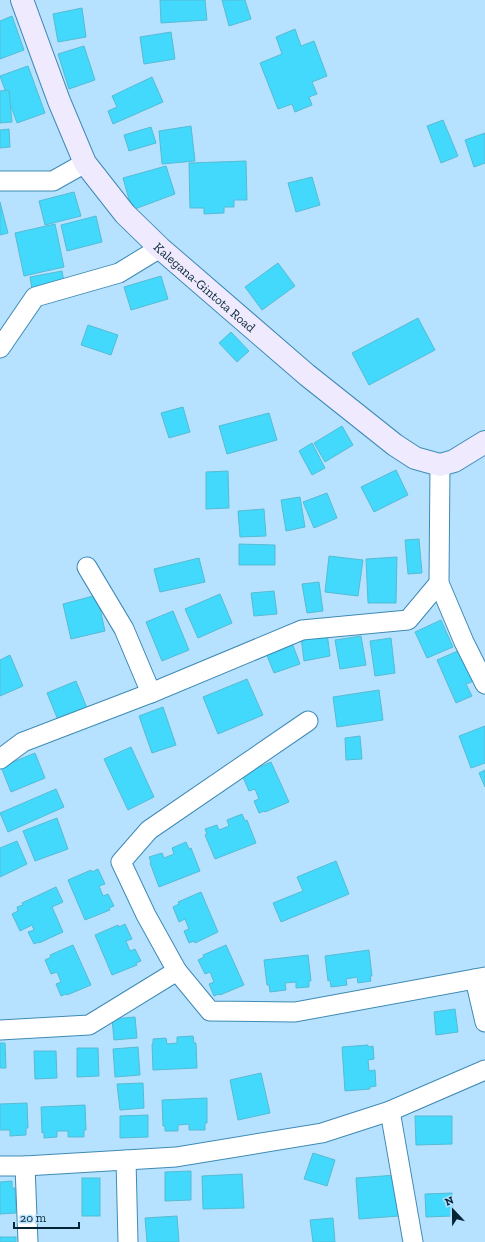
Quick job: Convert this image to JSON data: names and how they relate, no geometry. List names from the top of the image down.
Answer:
{
  "streets": {
    "main road": ["Kalegana-Gintota Road"]
  },
  "scale_bar": "20 m",
  "north": "top"
}
